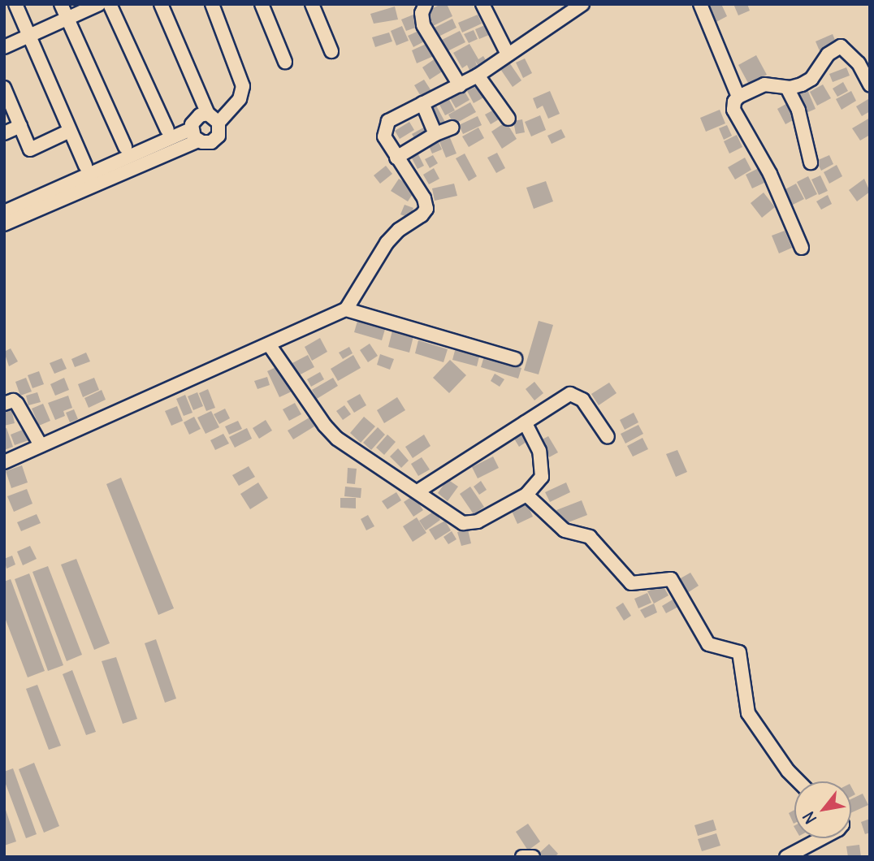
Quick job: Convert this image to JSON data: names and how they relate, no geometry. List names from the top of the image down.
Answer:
{
  "north": "bottom left"
}
